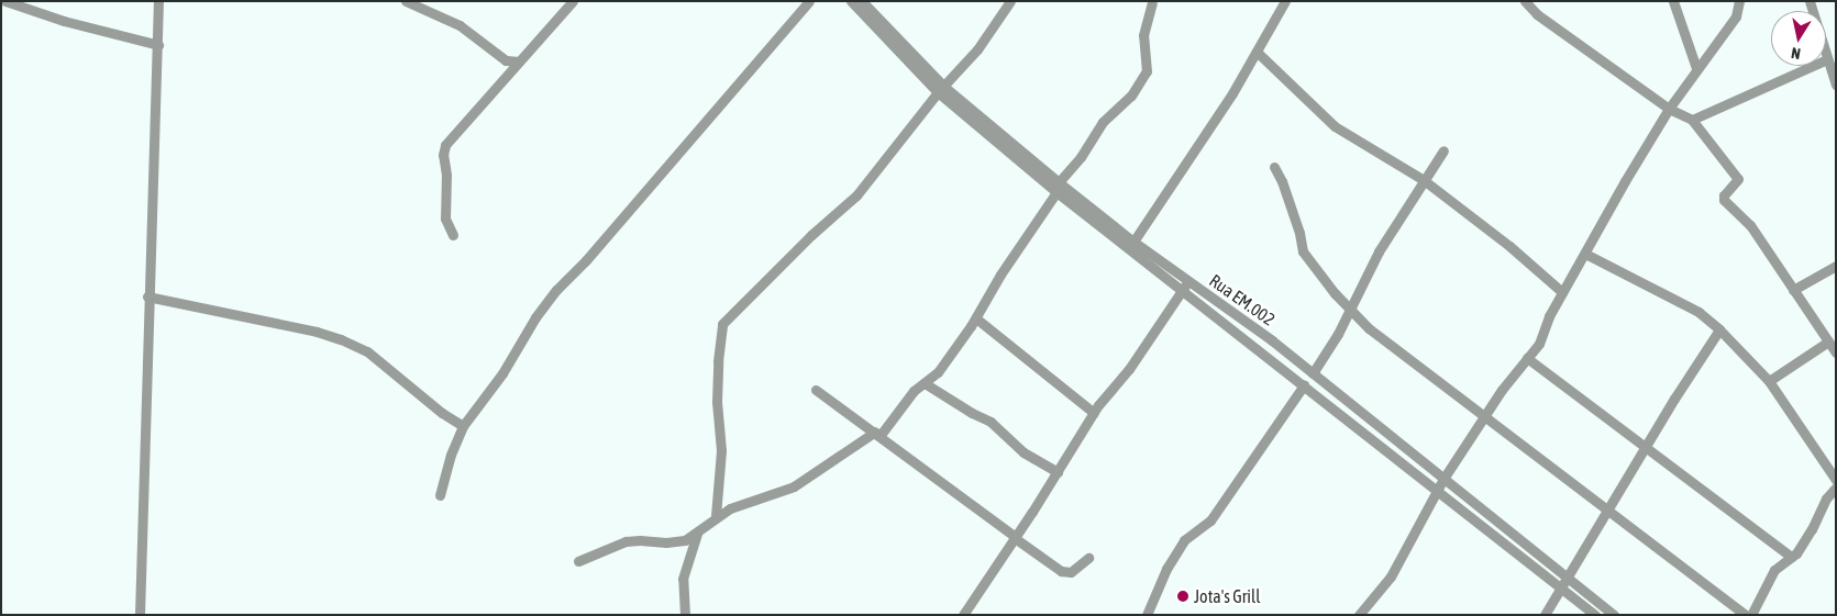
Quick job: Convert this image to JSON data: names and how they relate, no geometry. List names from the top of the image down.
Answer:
{
  "streets": {
    "street": ["Rua EM.002"]
  },
  "places": ["Jota's Grill"],
  "north": "bottom"
}
